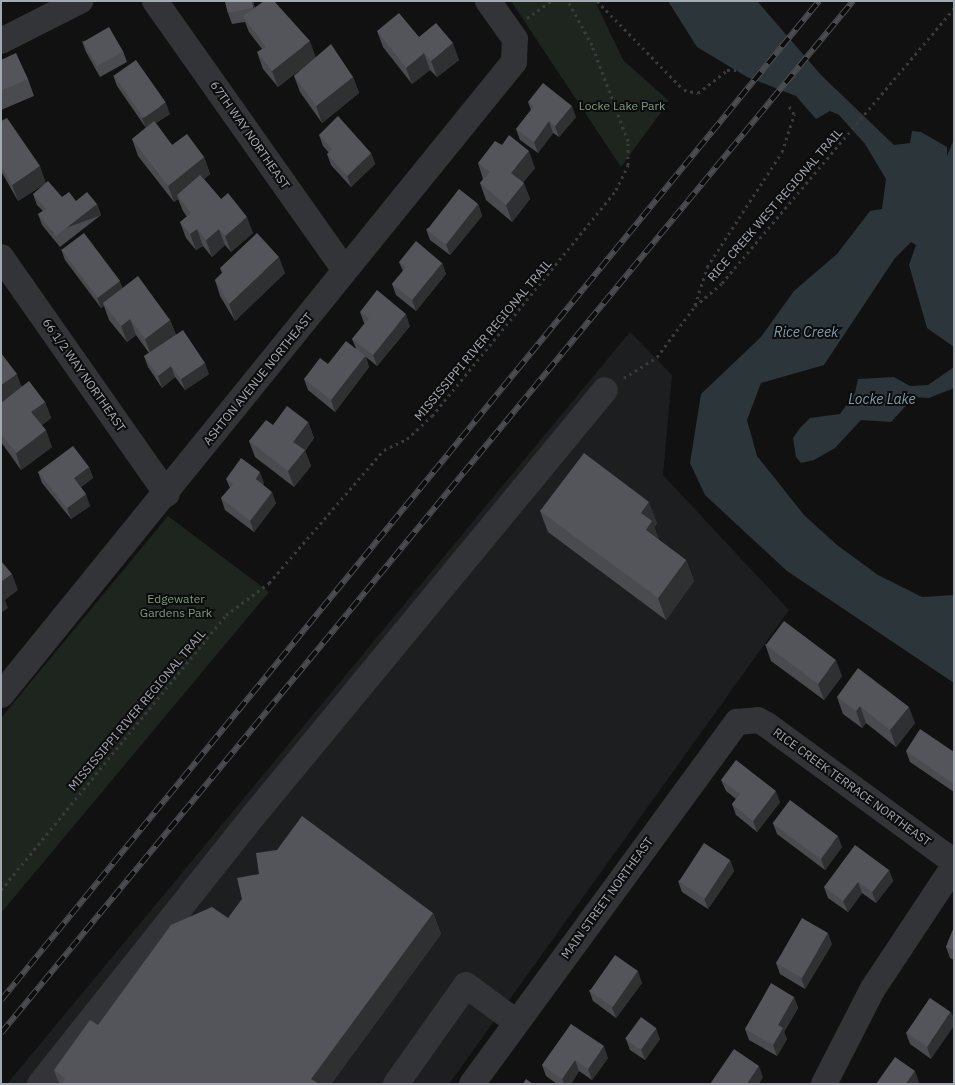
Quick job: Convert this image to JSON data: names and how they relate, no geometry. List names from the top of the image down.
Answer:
{
  "streets": {
    "street": [
      "67TH WAY NORTHEAST",
      "66 1/2 WAY NORTHEAST",
      "ASHTON AVENUE NORTHEAST",
      "RICE CREEK TERRACE NORTHEAST",
      "MAIN STREET NORTHEAST"
    ],
    "path": ["RICE CREEK WEST REGIONAL TRAIL", "MISSISSIPPI RIVER REGIONAL TRAIL"]
  },
  "crossings": [
    ["67TH WAY NORTHEAST", "ASHTON AVENUE NORTHEAST"],
    ["66 1/2 WAY NORTHEAST", "ASHTON AVENUE NORTHEAST"],
    ["RICE CREEK TERRACE NORTHEAST", "MAIN STREET NORTHEAST"]
  ],
  "water": ["Rice Creek", "Locke Lake"],
  "parks": ["Locke Lake Park", "Edgewater Gardens Park"]
}
